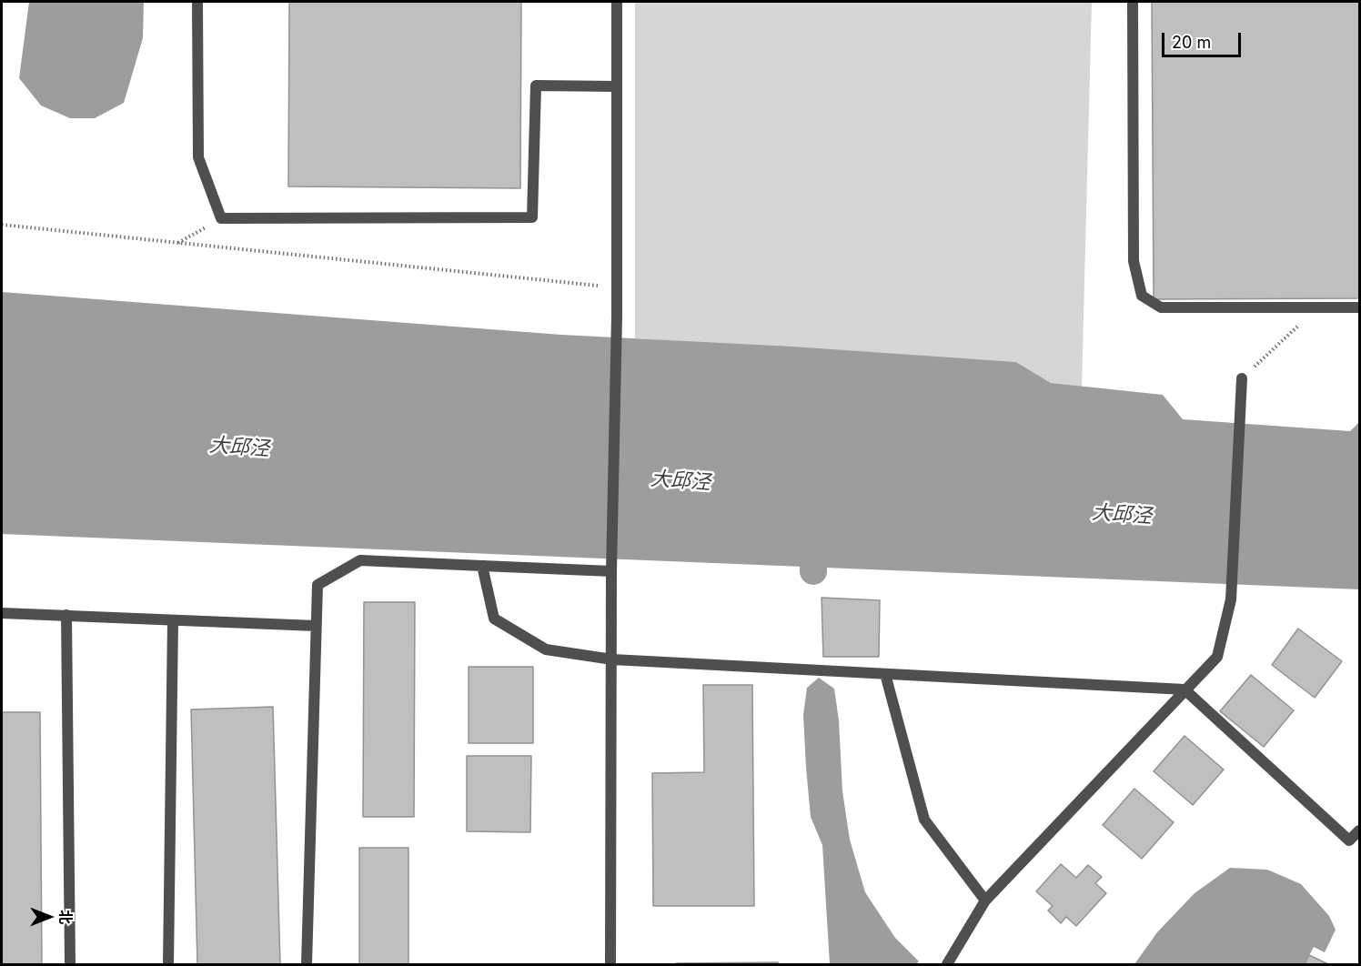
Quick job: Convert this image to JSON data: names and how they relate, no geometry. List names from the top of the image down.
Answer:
{
  "water": ["大邱泾"],
  "scale_bar": "20 m",
  "north": "right"
}
